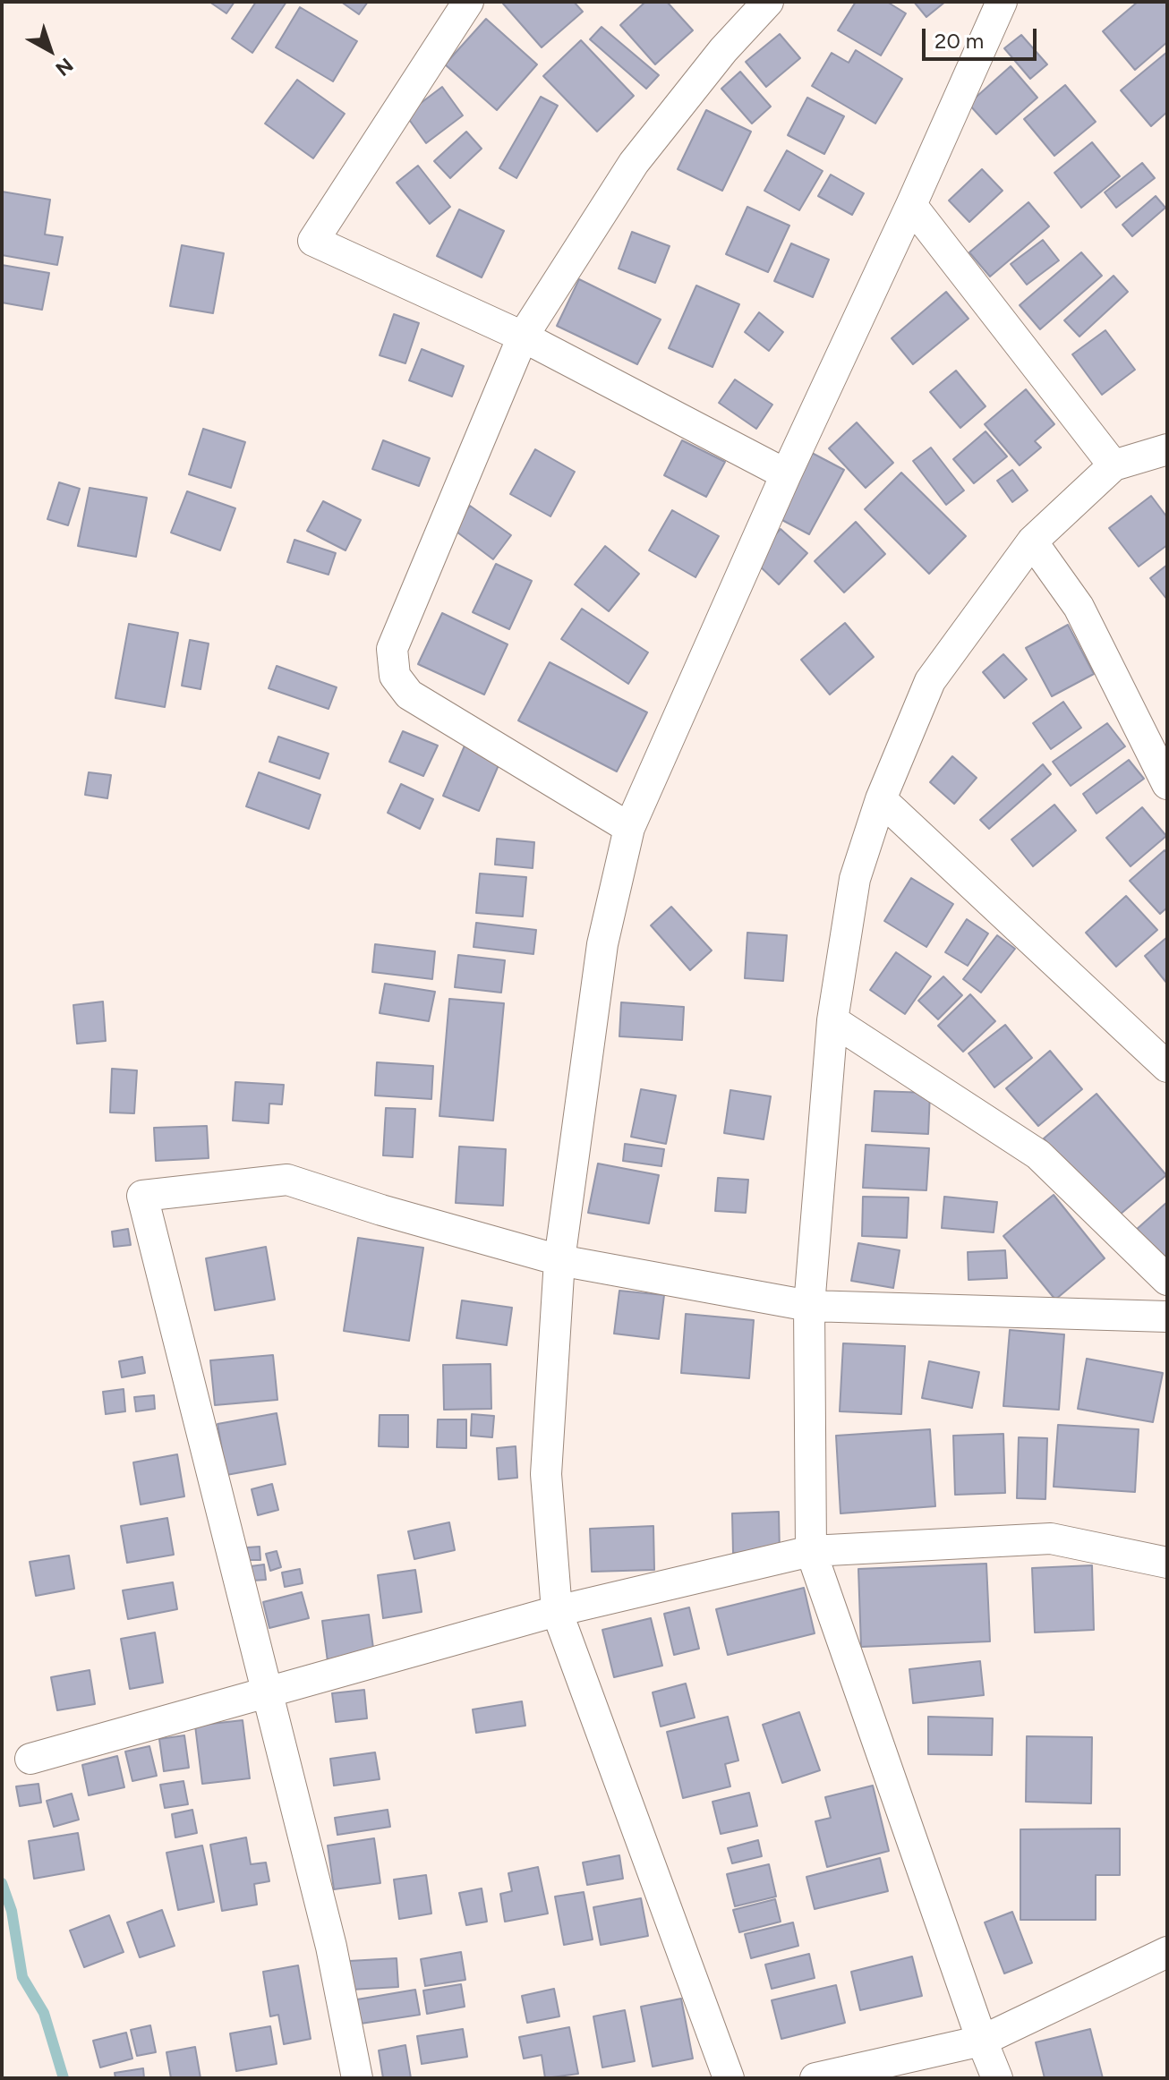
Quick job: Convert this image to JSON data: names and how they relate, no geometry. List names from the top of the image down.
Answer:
{
  "scale_bar": "20 m",
  "north": "bottom right"
}
